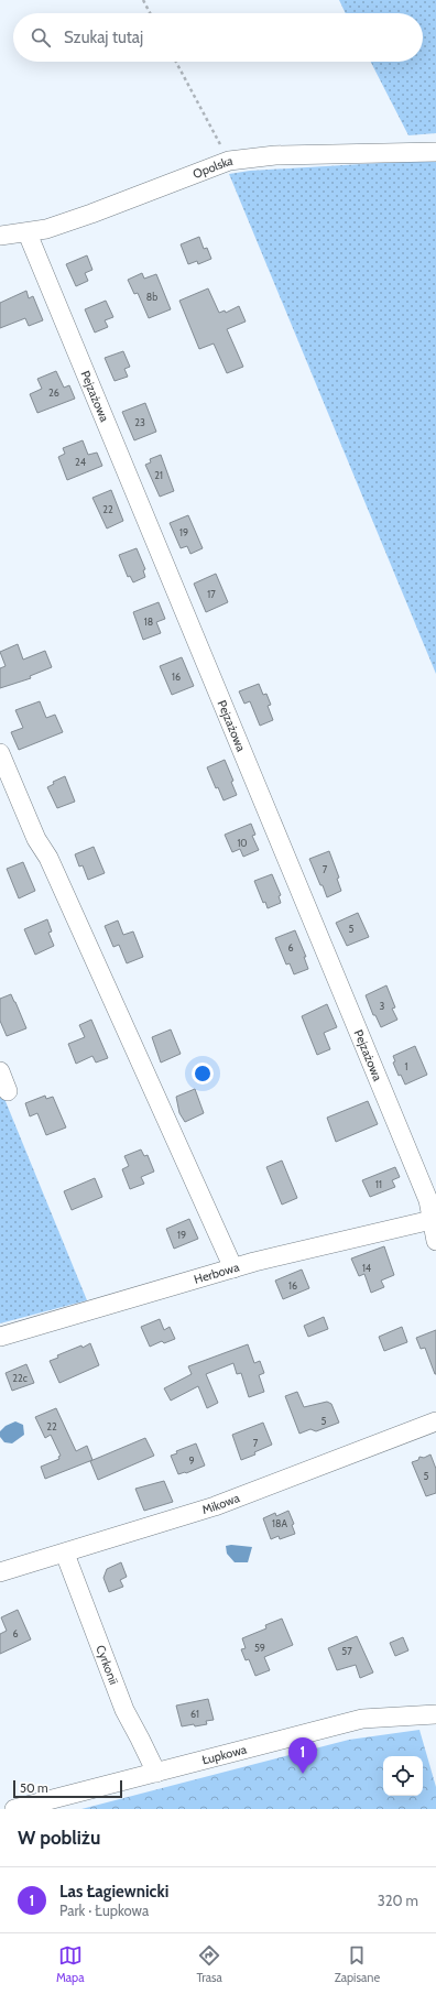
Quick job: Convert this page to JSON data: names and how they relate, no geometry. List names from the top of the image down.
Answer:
{
  "streets": {
    "street": [
      "Opolska",
      "Pejzażowa",
      "Herbowa",
      "Mikowa",
      "Cyrkonii",
      "Łupkowa"
    ]
  },
  "crossings": [
    ["Opolska", "Pejzażowa"],
    ["Pejzażowa", "Herbowa"],
    ["Mikowa", "Cyrkonii"],
    ["Cyrkonii", "Łupkowa"]
  ],
  "house_numbers": [
    "8b",
    "26",
    "23",
    "24",
    "21",
    "22",
    "19",
    "17",
    "18",
    "16",
    "10",
    "7",
    "5",
    "6",
    "3",
    "1",
    "11",
    "19",
    "14",
    "16",
    "22c",
    "5",
    "22",
    "7",
    "9",
    "5",
    "18A",
    "6",
    "59",
    "57",
    "61"
  ],
  "scale_bar": "50 m",
  "page": {
    "search": "Szukaj tutaj",
    "pins": "1",
    "scale": "50 m",
    "heading": "W pobliżu",
    "list": [
      {
        "mark": "1",
        "name": "Las Łagiewnicki",
        "note": "Park · Łupkowa",
        "value": "320 m"
      }
    ],
    "nav": ["Mapa", "Trasa", "Zapisane"]
  }
}
